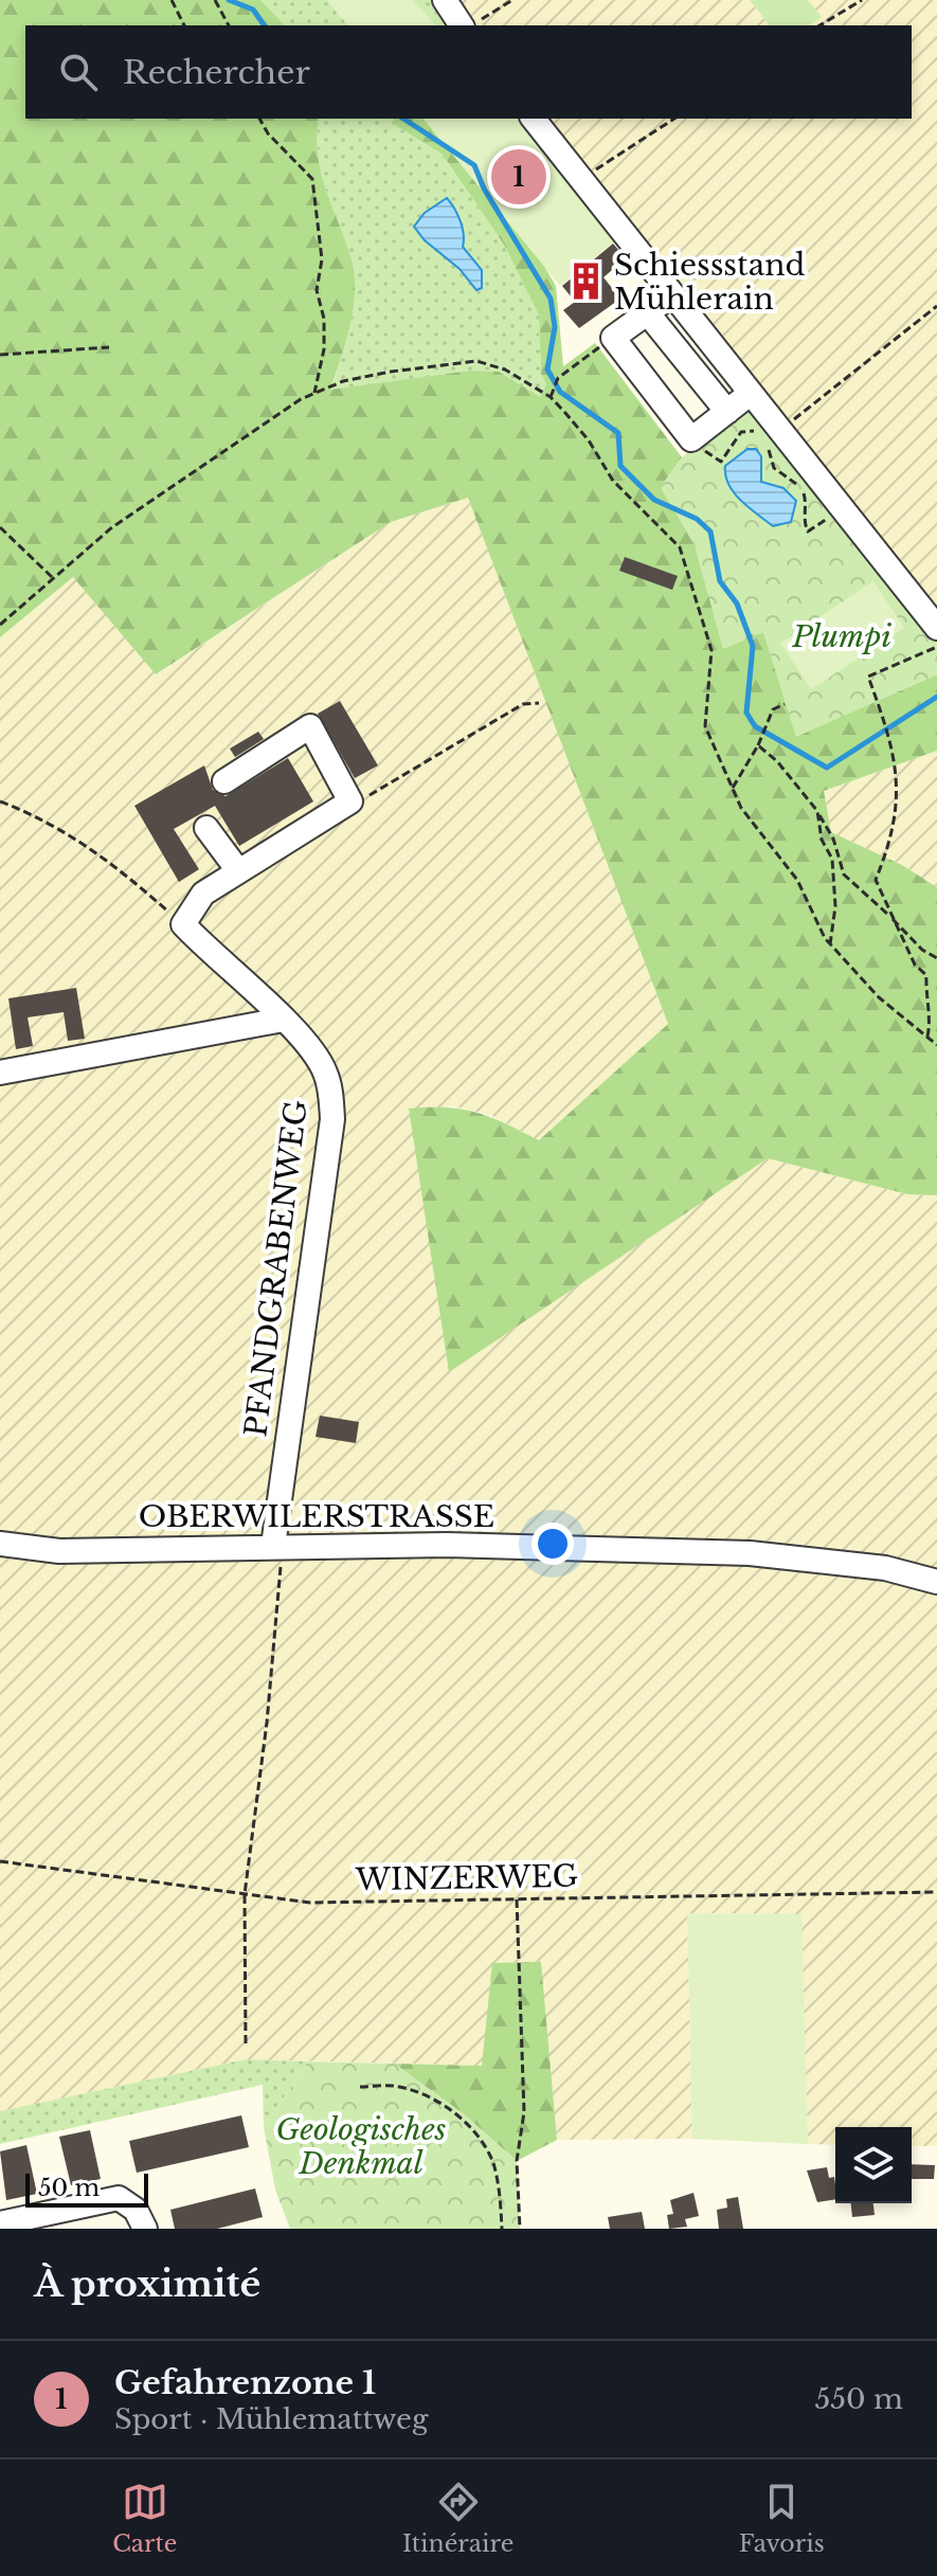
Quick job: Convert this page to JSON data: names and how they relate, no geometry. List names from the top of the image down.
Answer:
{
  "streets": {
    "street": ["PFANDGRABENWEG", "OBERWILERSTRASSE"],
    "path": ["WINZERWEG"]
  },
  "crossings": [
    ["PFANDGRABENWEG", "OBERWILERSTRASSE"]
  ],
  "parks": ["Plumpi", "Geologisches Denkmal"],
  "places": {
    "building": ["Schiessstand Mühlerain"]
  },
  "scale_bar": "50 m",
  "page": {
    "search": "Rechercher",
    "pins": "1",
    "scale": "50 m",
    "heading": "À proximité",
    "list": [
      {
        "mark": "1",
        "name": "Gefahrenzone 1",
        "note": "Sport · Mühlemattweg",
        "value": "550 m"
      }
    ],
    "nav": ["Carte", "Itinéraire", "Favoris"]
  }
}
